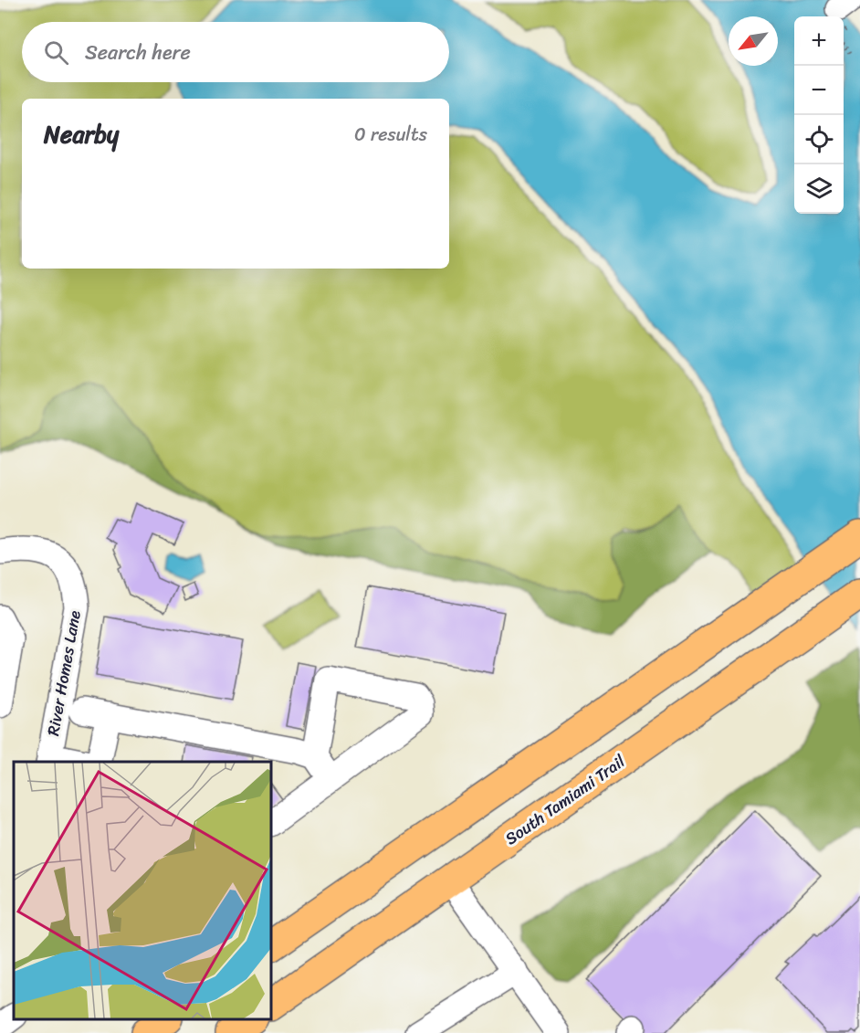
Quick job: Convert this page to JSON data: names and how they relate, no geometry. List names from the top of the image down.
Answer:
{
  "streets": {
    "main road": ["South Tamiami Trail"],
    "street": ["River Homes Lane"]
  },
  "north": "bottom left",
  "page": {
    "map_buttons": ["+", "−"],
    "search": "Search here",
    "heading": ["Nearby", "0 results"]
  }
}
